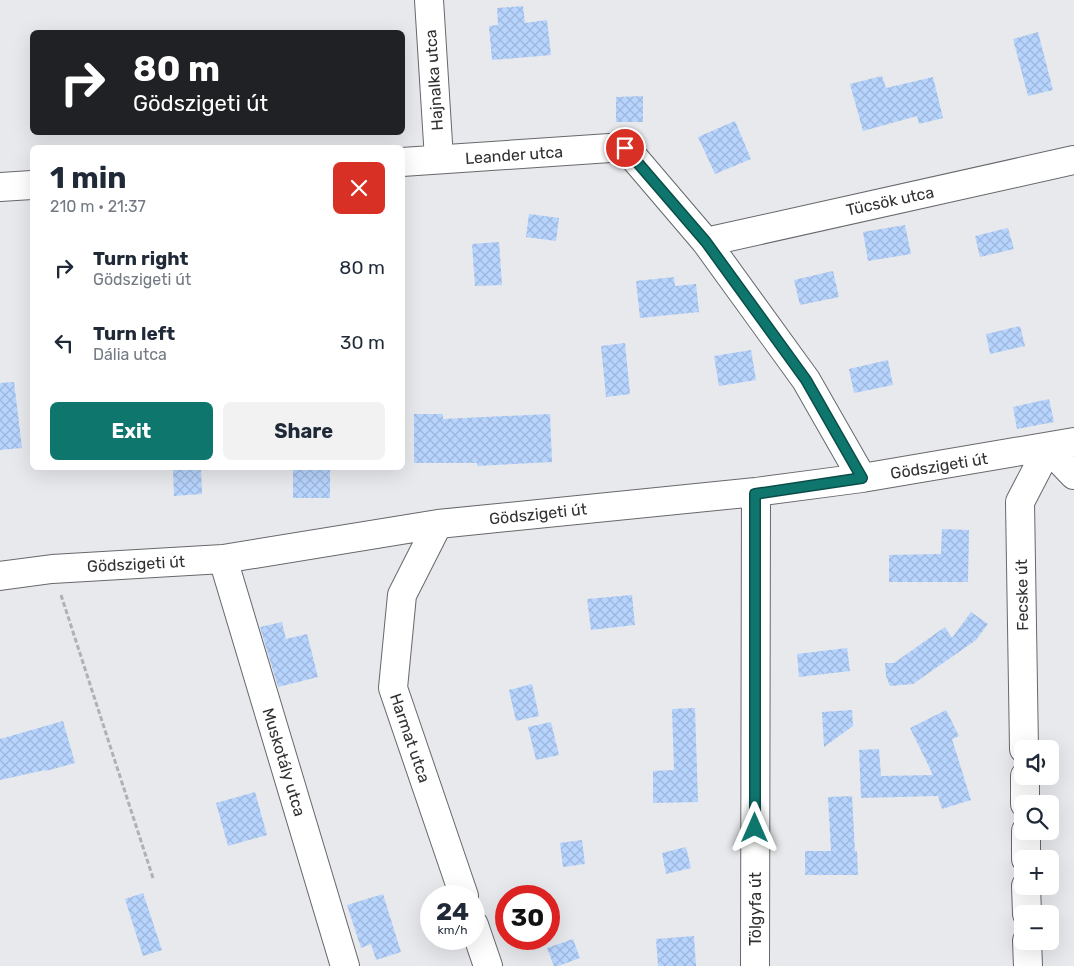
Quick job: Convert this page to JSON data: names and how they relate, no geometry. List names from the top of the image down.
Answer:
{
  "streets": {
    "street": [
      "Hajnalka utca",
      "Leander utca",
      "Tücsök utca",
      "Gödszigeti út",
      "Fecske út",
      "Harmat utca",
      "Muskotály utca",
      "Tölgyfa út"
    ]
  },
  "crossings": [
    ["Hajnalka utca", "Leander utca"],
    ["Leander utca", "Tücsök utca"],
    ["Gödszigeti út", "Fecske út"],
    ["Gödszigeti út", "Harmat utca"],
    ["Gödszigeti út", "Muskotály utca"],
    ["Gödszigeti út", "Tölgyfa út"]
  ],
  "page": {
    "turn": ["80 m", "Gödszigeti út"],
    "heading": ["1 min", "210 m · 21:37"],
    "list": [
      {
        "name": "Turn right",
        "note": "Gödszigeti út",
        "value": "80 m"
      },
      {
        "name": "Turn left",
        "note": "Dália utca",
        "value": "30 m"
      }
    ],
    "buttons": ["Exit", "Share"],
    "map_buttons": ["+", "−"],
    "speed": "24 km/h",
    "limit": "30"
  }
}
